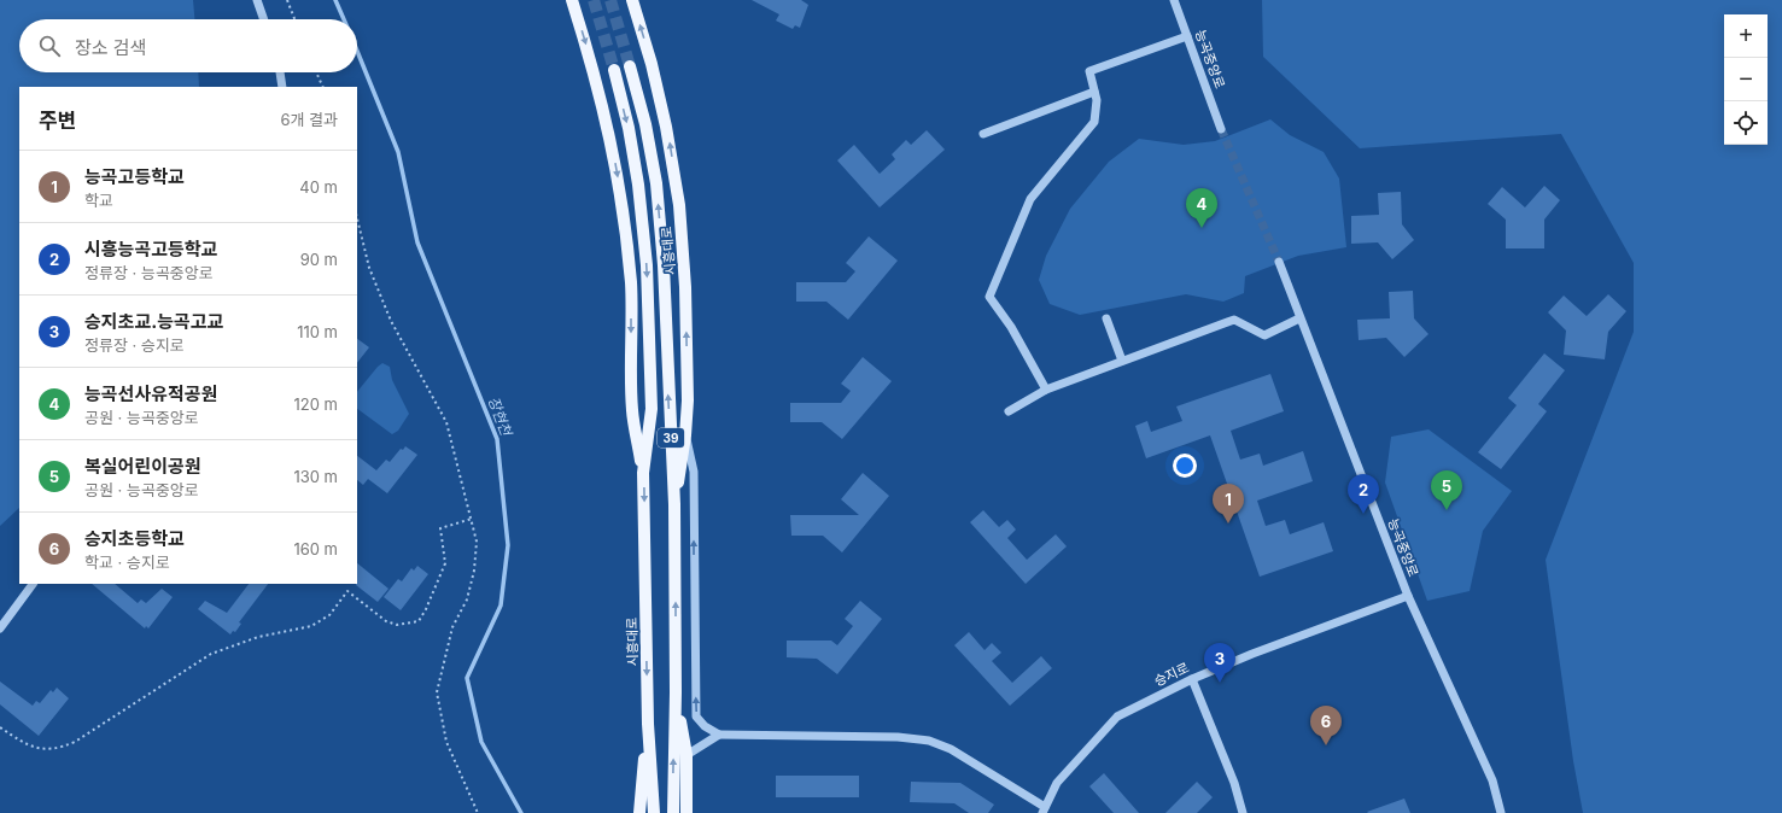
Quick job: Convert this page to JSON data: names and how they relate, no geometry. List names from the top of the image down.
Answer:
{
  "streets": {
    "main road": ["시흥대로", "39"],
    "street": ["능곡중앙로", "승지로"]
  },
  "crossings": [
    ["능곡중앙로", "승지로"]
  ],
  "water": ["장현천"],
  "page": {
    "map_buttons": ["+", "−"],
    "search": "장소 검색",
    "heading": ["주변", "6개 결과"],
    "list": [
      {
        "mark": "1",
        "name": "능곡고등학교",
        "note": "학교",
        "value": "40 m"
      },
      {
        "mark": "2",
        "name": "시흥능곡고등학교",
        "note": "정류장 · 능곡중앙로",
        "value": "90 m"
      },
      {
        "mark": "3",
        "name": "승지초교.능곡고교",
        "note": "정류장 · 승지로",
        "value": "110 m"
      },
      {
        "mark": "4",
        "name": "능곡선사유적공원",
        "note": "공원 · 능곡중앙로",
        "value": "120 m"
      },
      {
        "mark": "5",
        "name": "복실어린이공원",
        "note": "공원 · 능곡중앙로",
        "value": "130 m"
      },
      {
        "mark": "6",
        "name": "승지초등학교",
        "note": "학교 · 승지로",
        "value": "160 m"
      }
    ],
    "pins": [
      "4",
      "5",
      "2",
      "1",
      "3",
      "6"
    ]
  }
}
